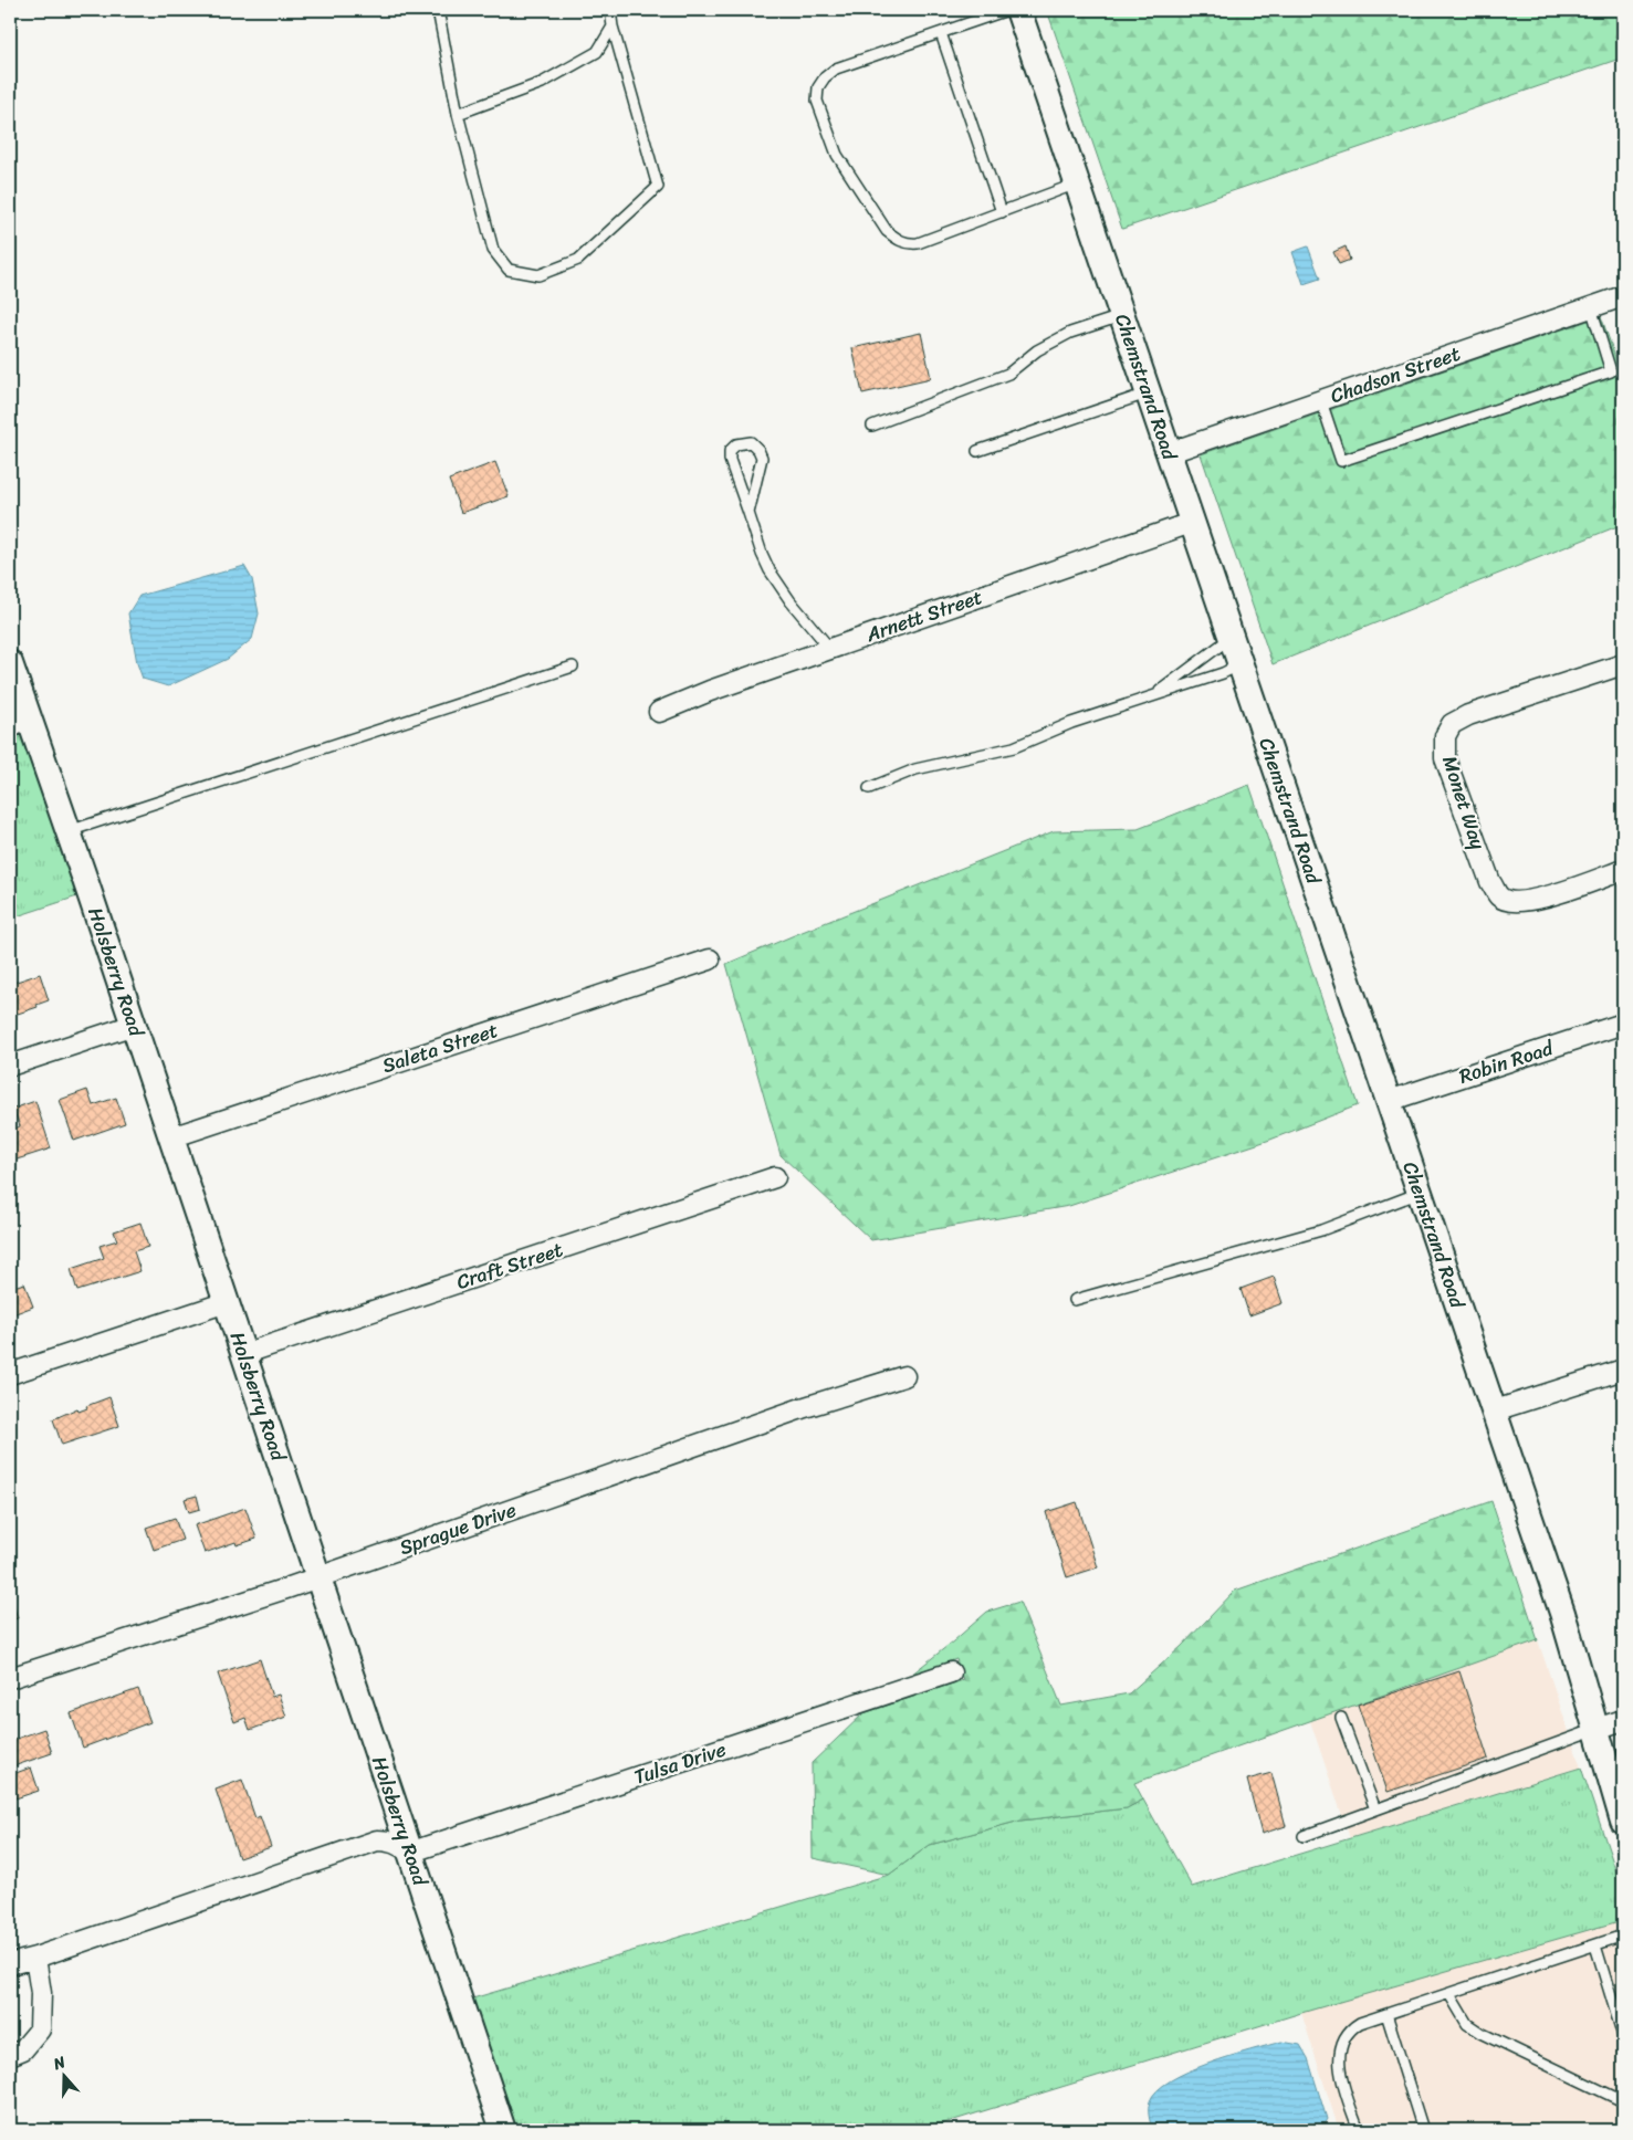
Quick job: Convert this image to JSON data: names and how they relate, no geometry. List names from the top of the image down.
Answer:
{
  "streets": {
    "street": [
      "Chadson Street",
      "Chemstrand Road",
      "Arnett Street",
      "Monet Way",
      "Holsberry Road",
      "Saleta Street",
      "Robin Road",
      "Craft Street",
      "Sprague Drive",
      "Tulsa Drive"
    ]
  },
  "crossings": [
    ["Chadson Street", "Chemstrand Road"],
    ["Chemstrand Road", "Arnett Street"],
    ["Chemstrand Road", "Robin Road"],
    ["Holsberry Road", "Saleta Street"],
    ["Holsberry Road", "Craft Street"],
    ["Holsberry Road", "Sprague Drive"],
    ["Holsberry Road", "Tulsa Drive"]
  ],
  "north": "top"
}
